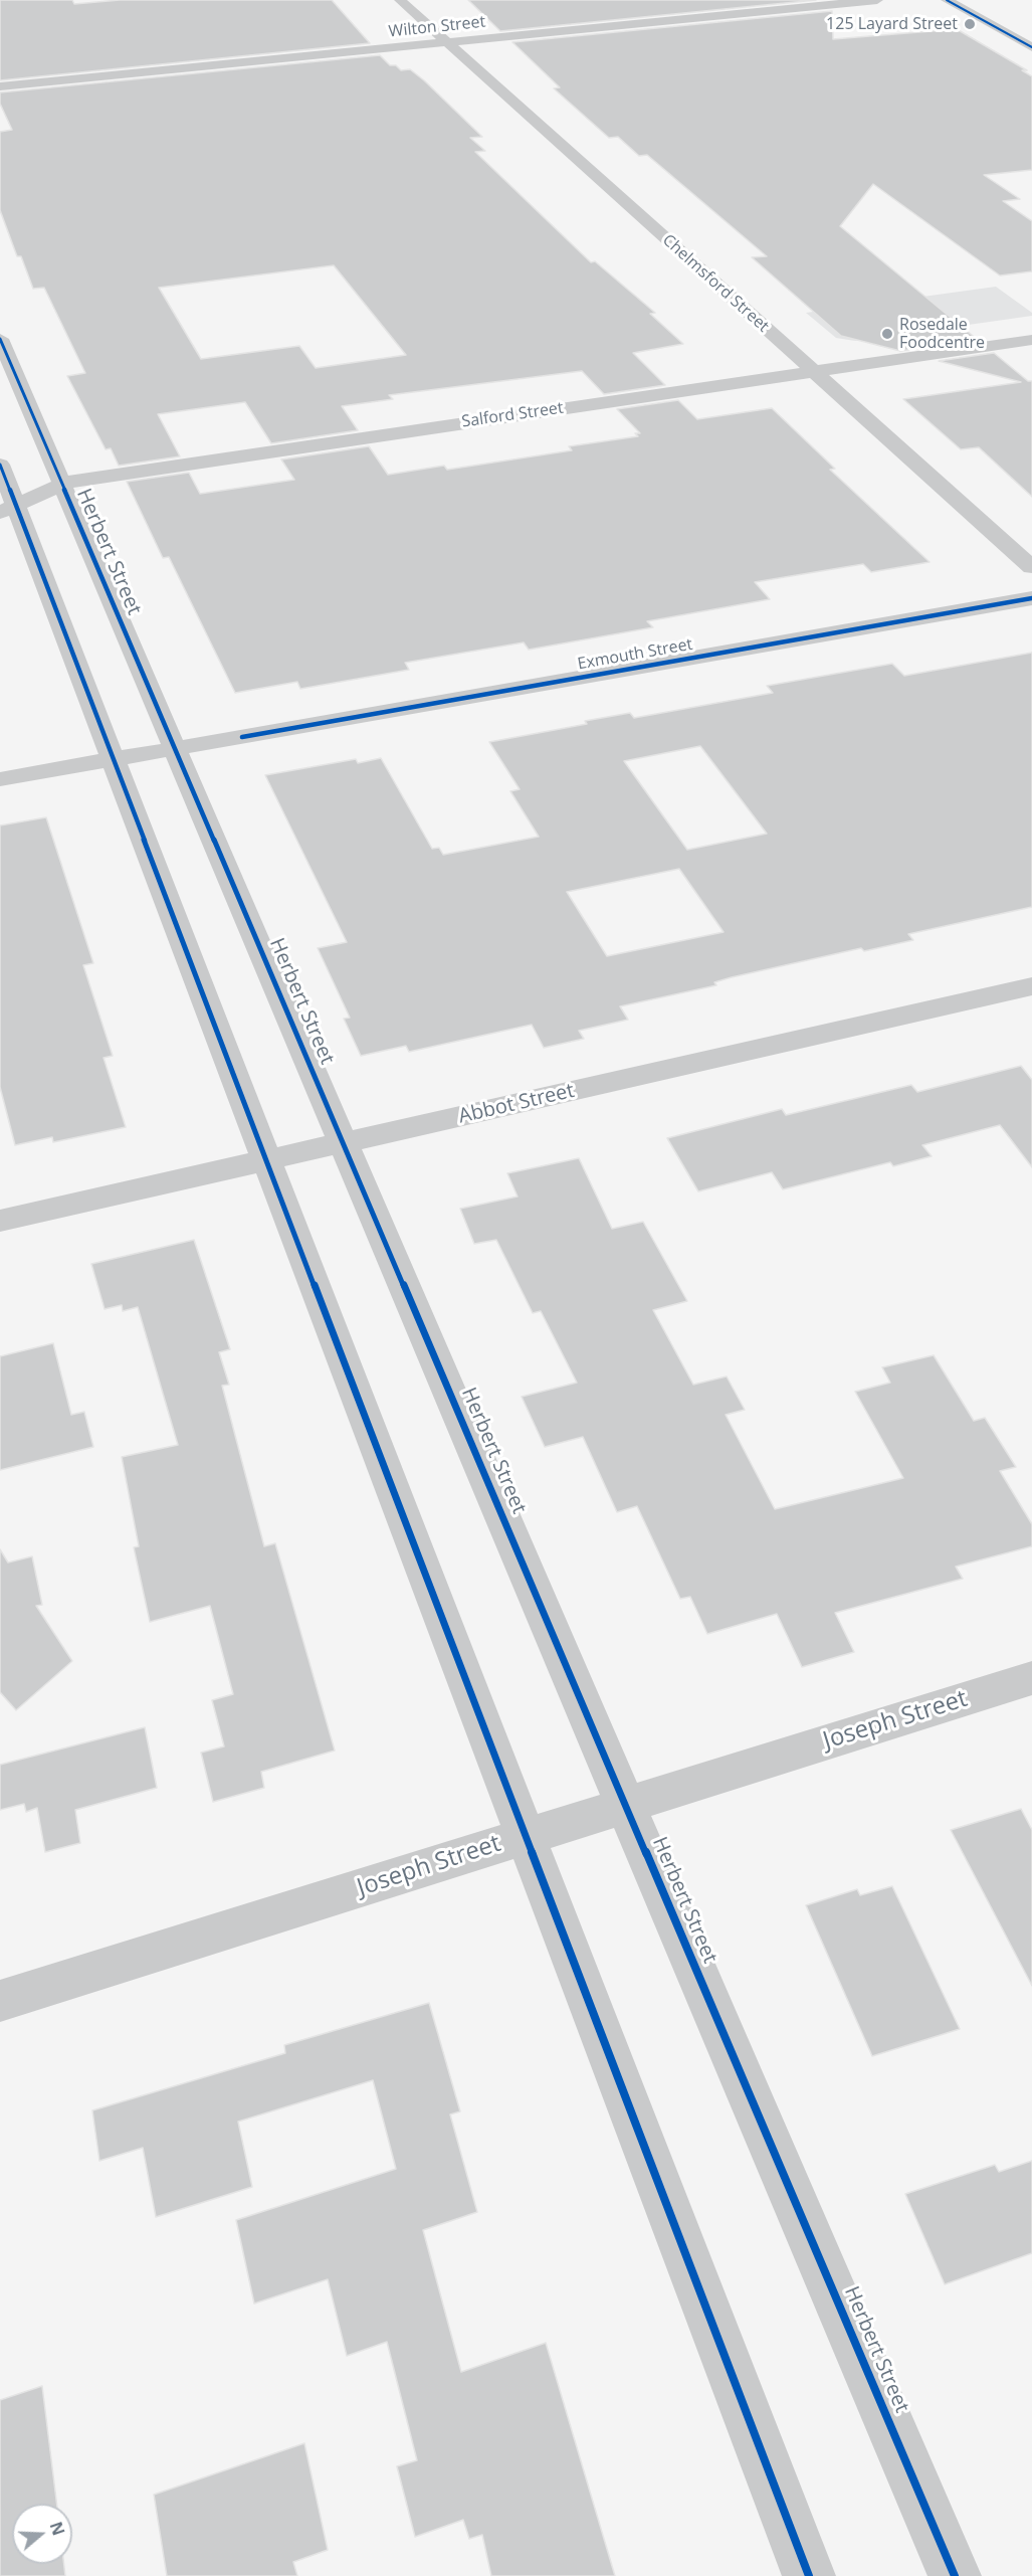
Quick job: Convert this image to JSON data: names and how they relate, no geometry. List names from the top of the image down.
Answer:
{
  "streets": {
    "street": [
      "Wilton Street",
      "Chelmsford Street",
      "Salford Street",
      "Herbert Street",
      "Exmouth Street",
      "Abbot Street",
      "Joseph Street"
    ]
  },
  "crossings": [
    ["Wilton Street", "Chelmsford Street"],
    ["Chelmsford Street", "Salford Street"],
    ["Salford Street", "Herbert Street"],
    ["Herbert Street", "Exmouth Street"],
    ["Herbert Street", "Abbot Street"],
    ["Herbert Street", "Joseph Street"]
  ],
  "places": ["125 Layard Street", "Rosedale Foodcentre"],
  "north": "right"
}
